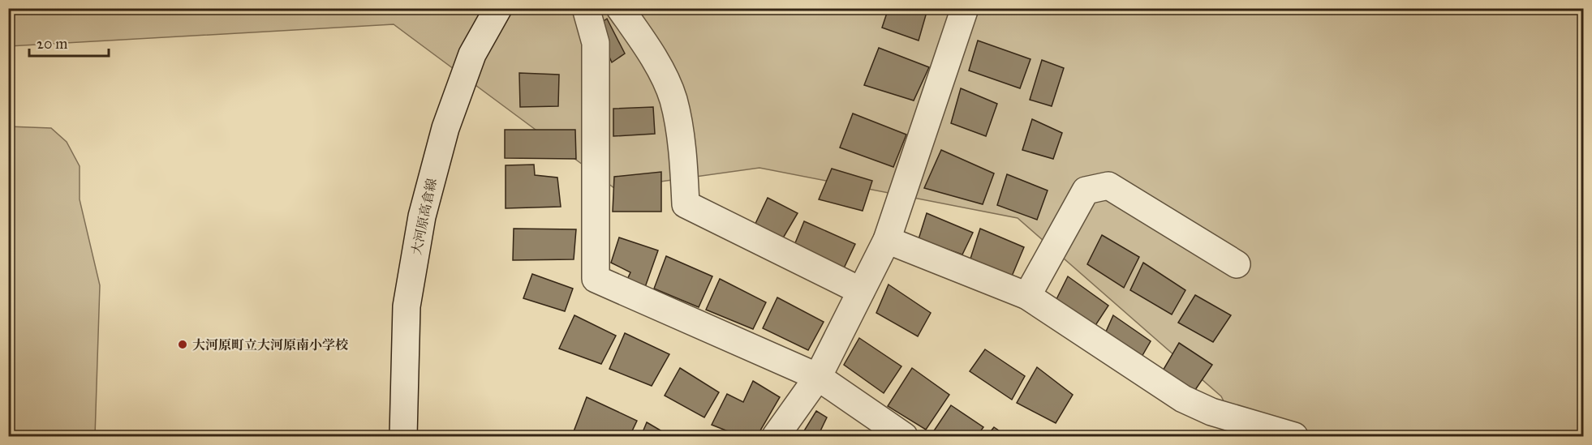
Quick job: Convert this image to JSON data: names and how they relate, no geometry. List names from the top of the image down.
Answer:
{
  "streets": {
    "street": ["大河原高倉線"]
  },
  "places": ["大河原町立大河原南小学校"],
  "scale_bar": "20 m"
}
